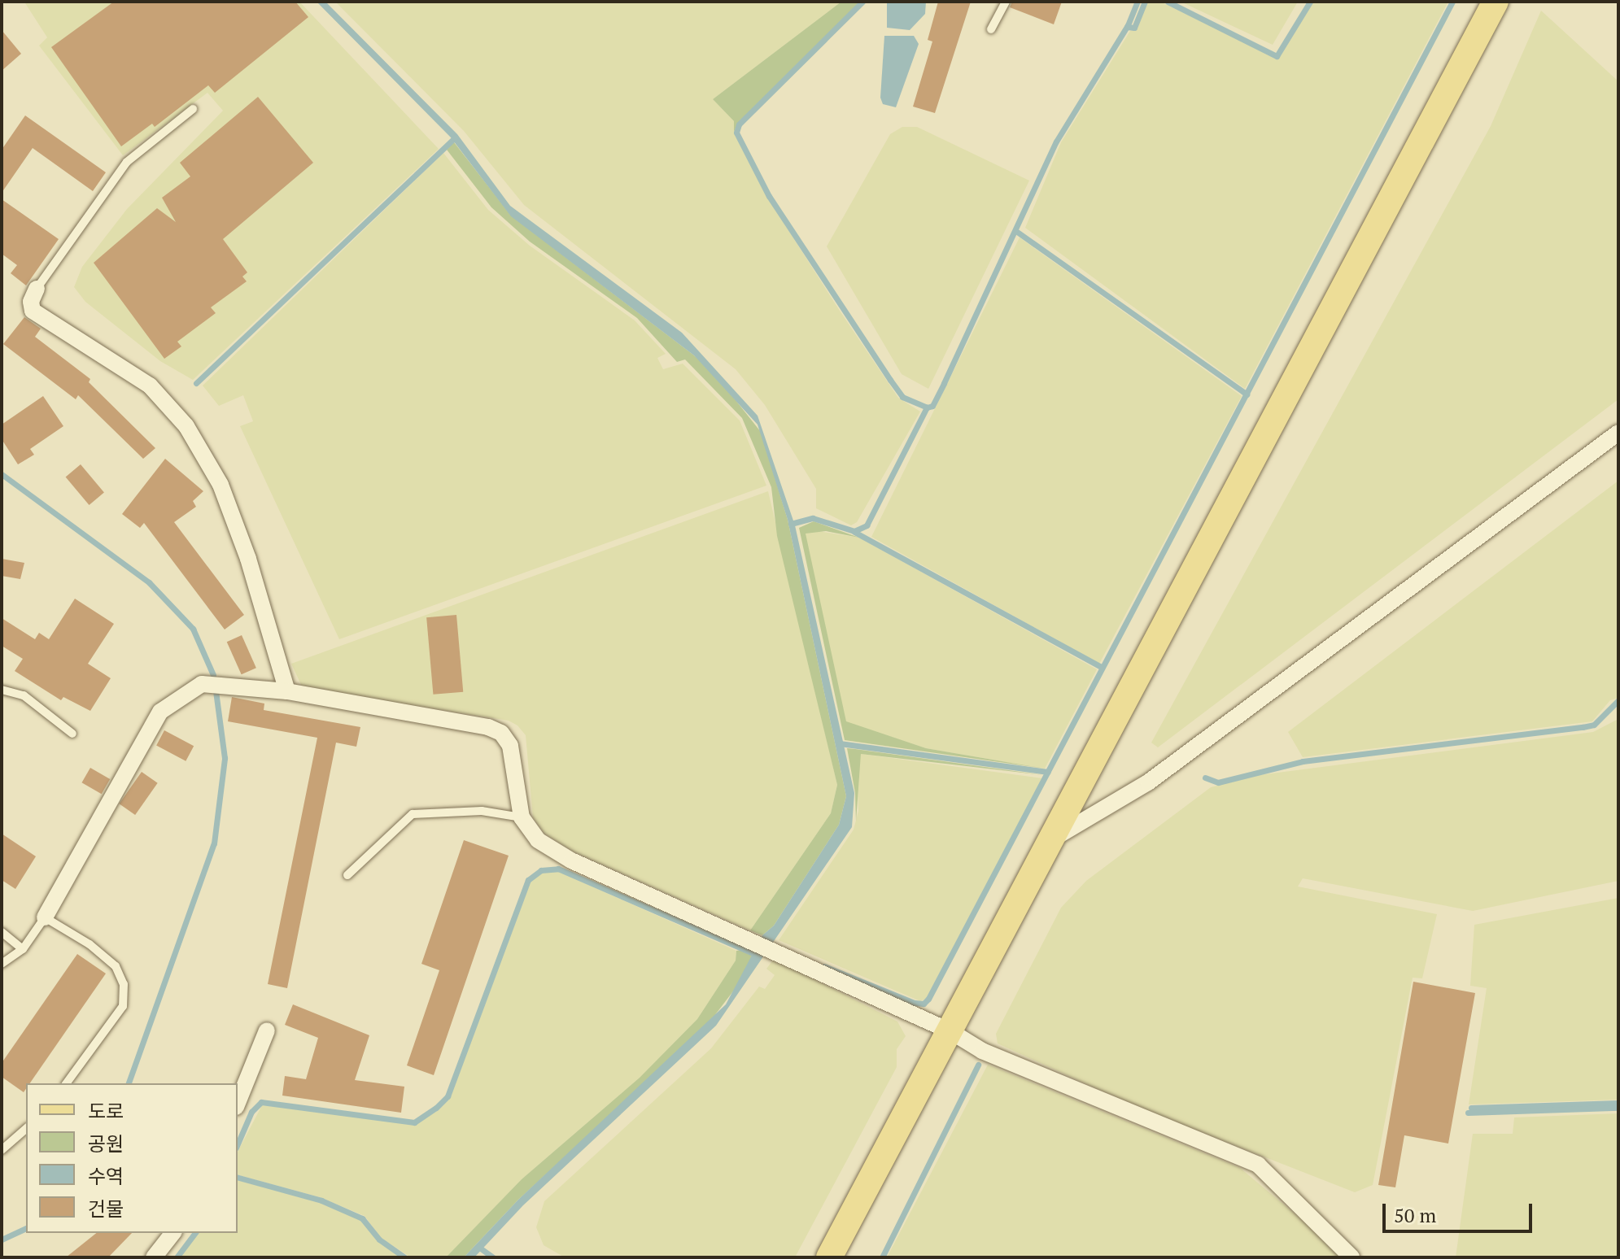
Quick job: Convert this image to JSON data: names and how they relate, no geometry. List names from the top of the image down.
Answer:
{
  "legend": [
    "도로",
    "공원",
    "수역",
    "건물"
  ],
  "scale_bar": "50 m"
}
